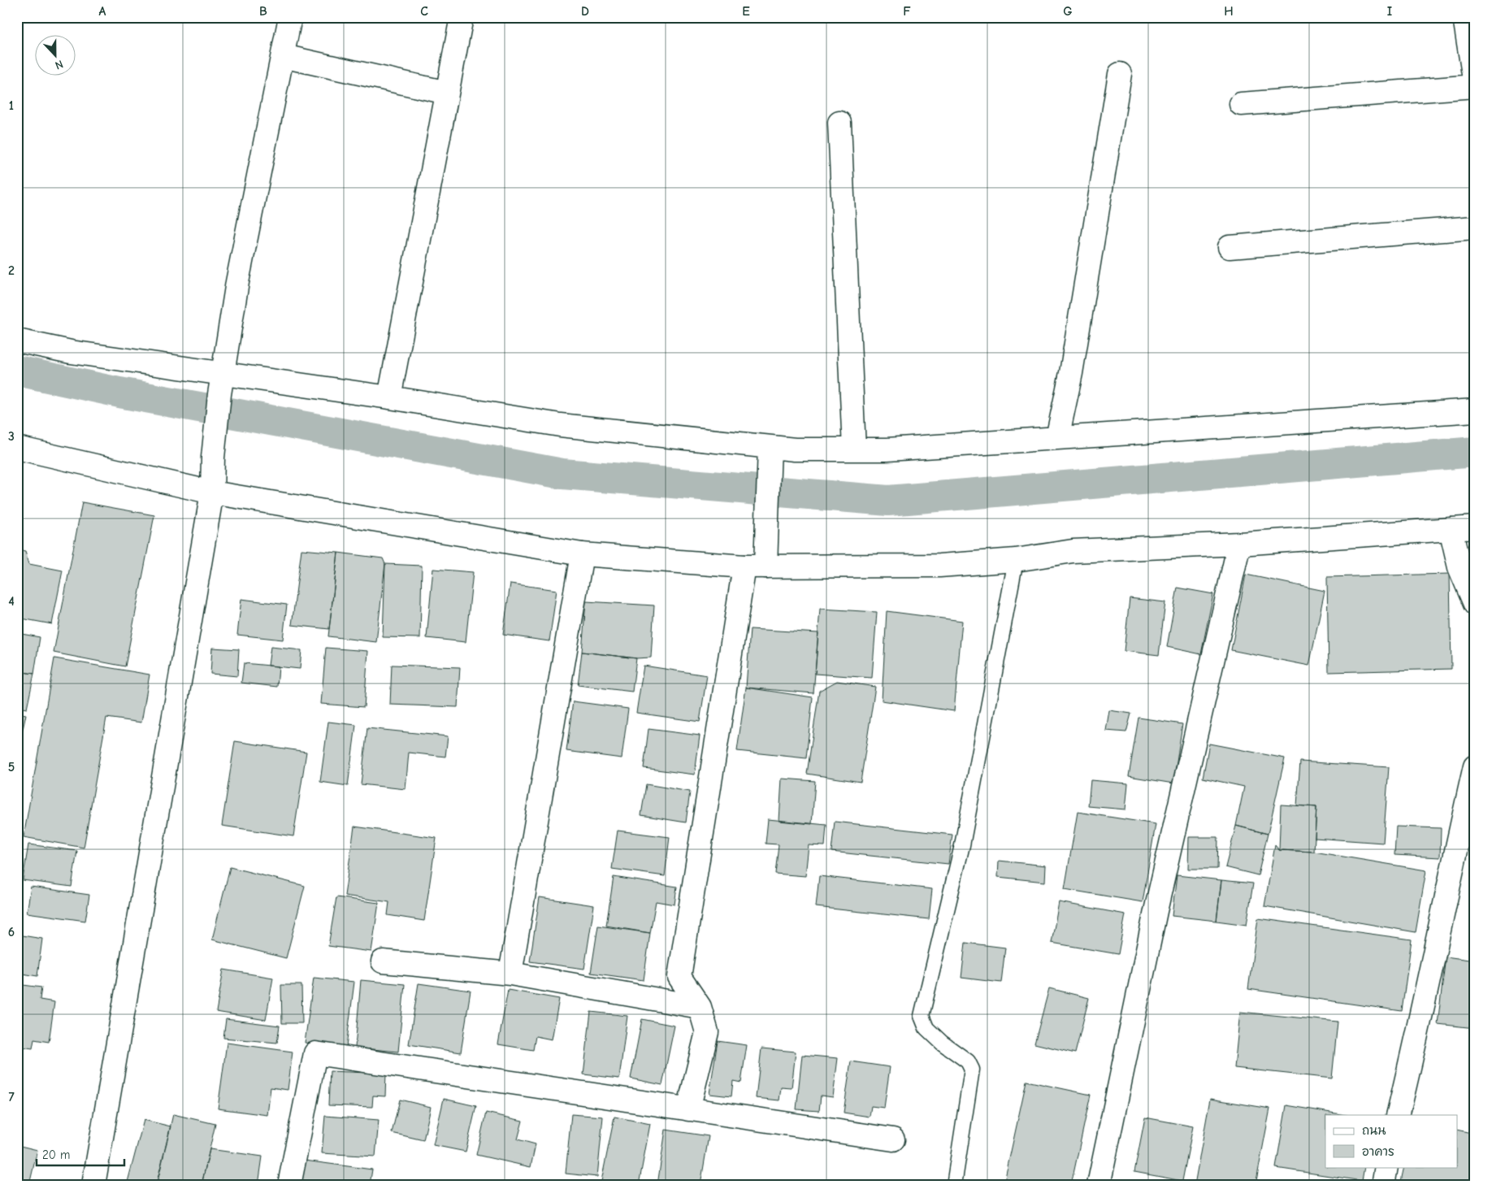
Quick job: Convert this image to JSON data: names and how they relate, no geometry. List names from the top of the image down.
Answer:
{
  "legend": ["ถนน", "อาคาร"],
  "scale_bar": "20 m",
  "north": "bottom",
  "grid": {
    "columns": [
      "A",
      "B",
      "C",
      "D",
      "E",
      "F",
      "G",
      "H",
      "I"
    ],
    "rows": [
      "1",
      "2",
      "3",
      "4",
      "5",
      "6",
      "7"
    ]
  }
}
